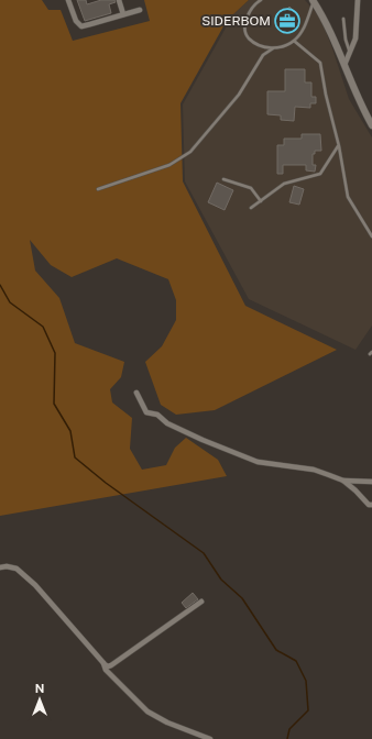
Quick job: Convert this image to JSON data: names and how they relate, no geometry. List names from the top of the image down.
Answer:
{
  "places": {
    "office": ["SIDERBOM"]
  },
  "north": "top"
}
